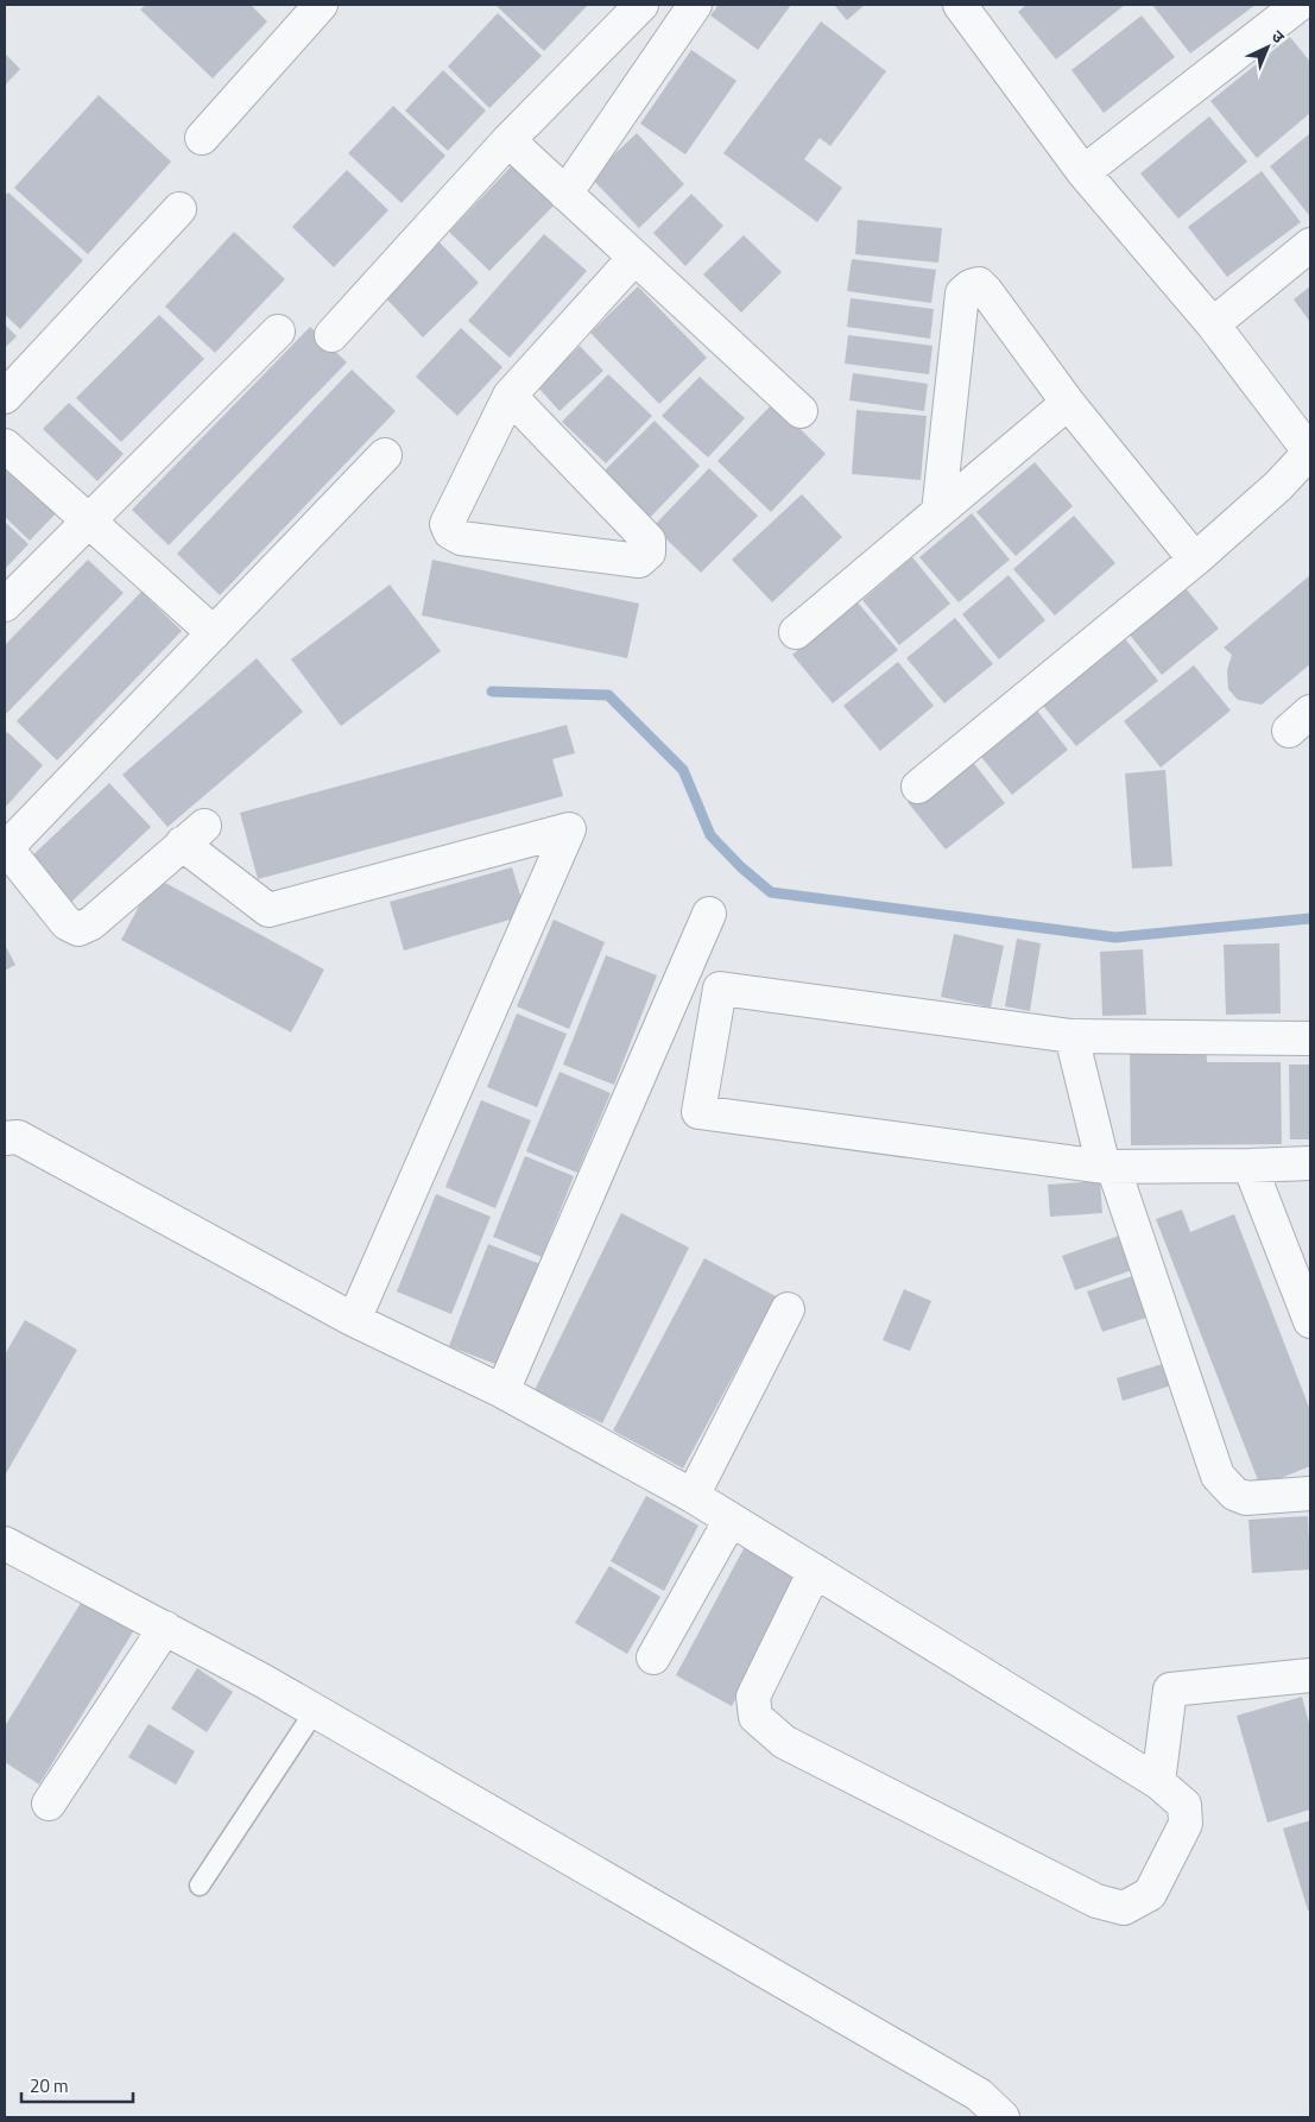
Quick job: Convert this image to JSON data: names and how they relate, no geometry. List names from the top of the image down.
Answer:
{
  "scale_bar": "20 m",
  "north": "top right"
}
